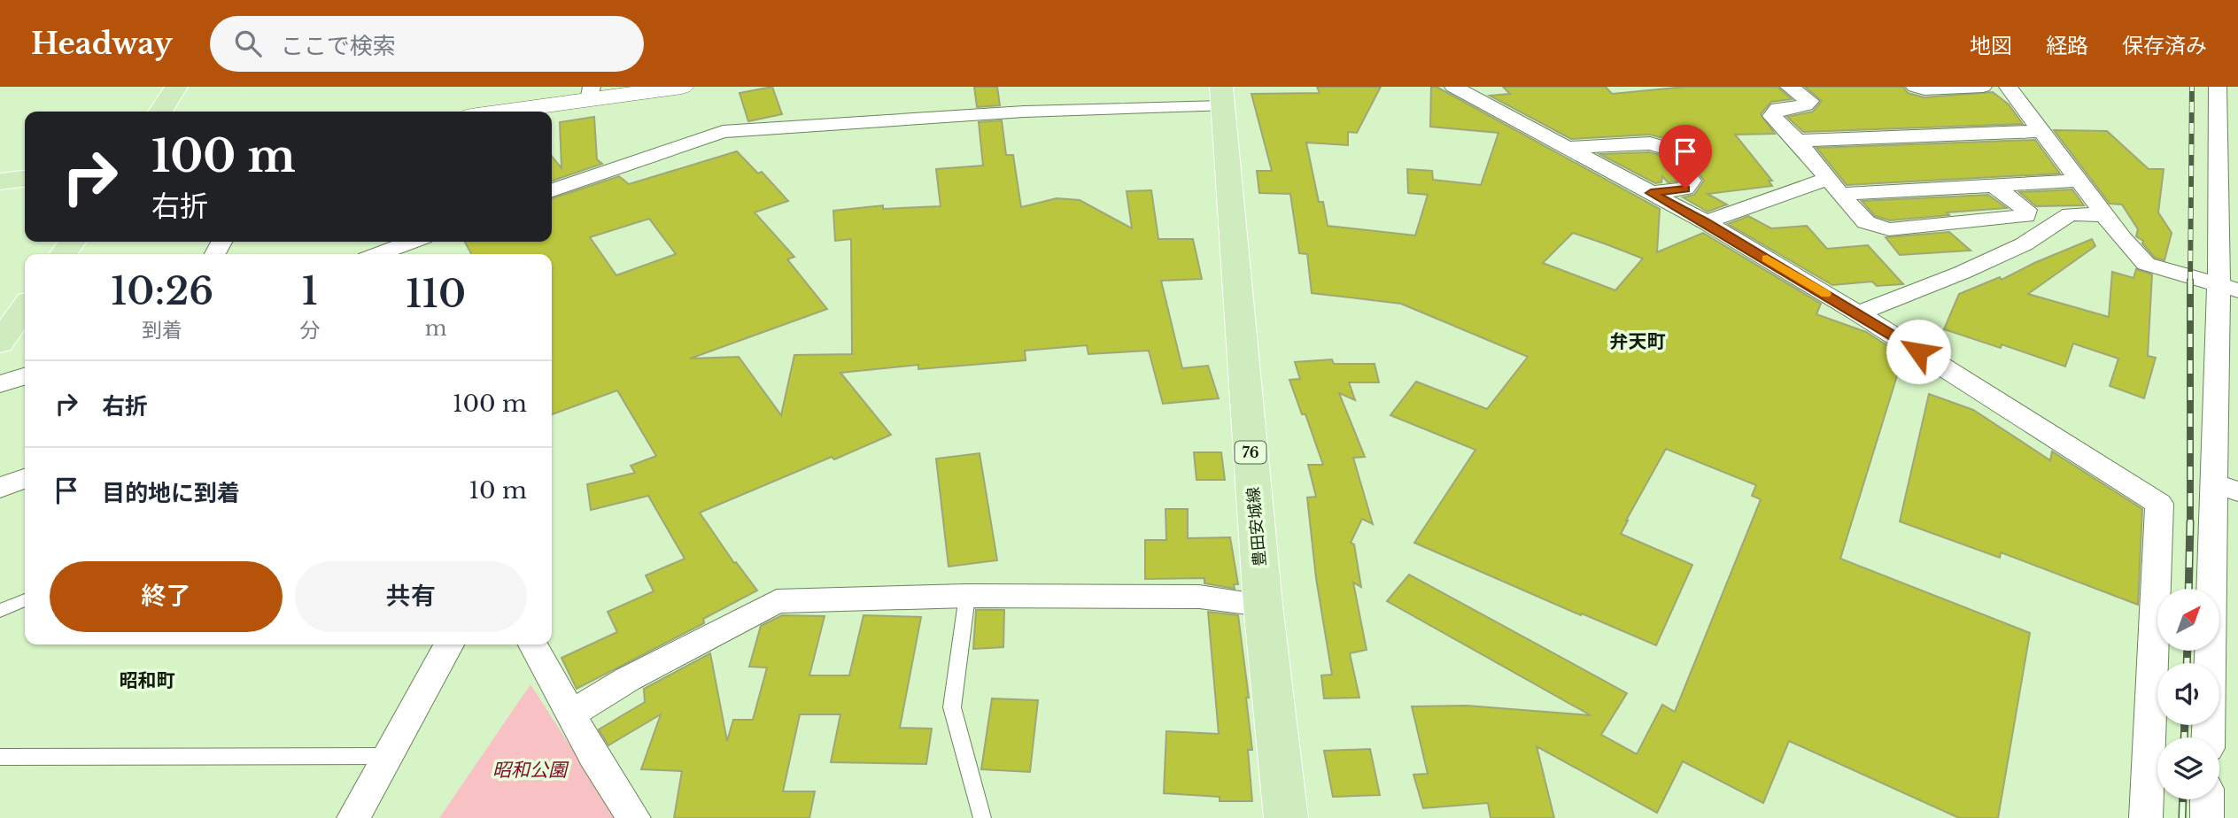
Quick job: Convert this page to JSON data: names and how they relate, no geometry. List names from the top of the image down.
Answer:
{
  "streets": {
    "main road": ["76", "豊田安城線"]
  },
  "districts": ["弁天町", "昭和町"],
  "parks": ["昭和公園"],
  "north": "top right",
  "page": {
    "header": "Headway",
    "search": "ここで検索",
    "nav": ["地図", "経路", "保存済み"],
    "turn": ["100 m", "右折"],
    "eta": [
      "10:26",
      "到着",
      "1",
      "分",
      "110",
      "m"
    ],
    "list": [
      {
        "name": "右折",
        "value": "100 m"
      },
      {
        "name": "目的地に到着",
        "value": "10 m"
      }
    ],
    "buttons": ["終了", "共有"]
  }
}
